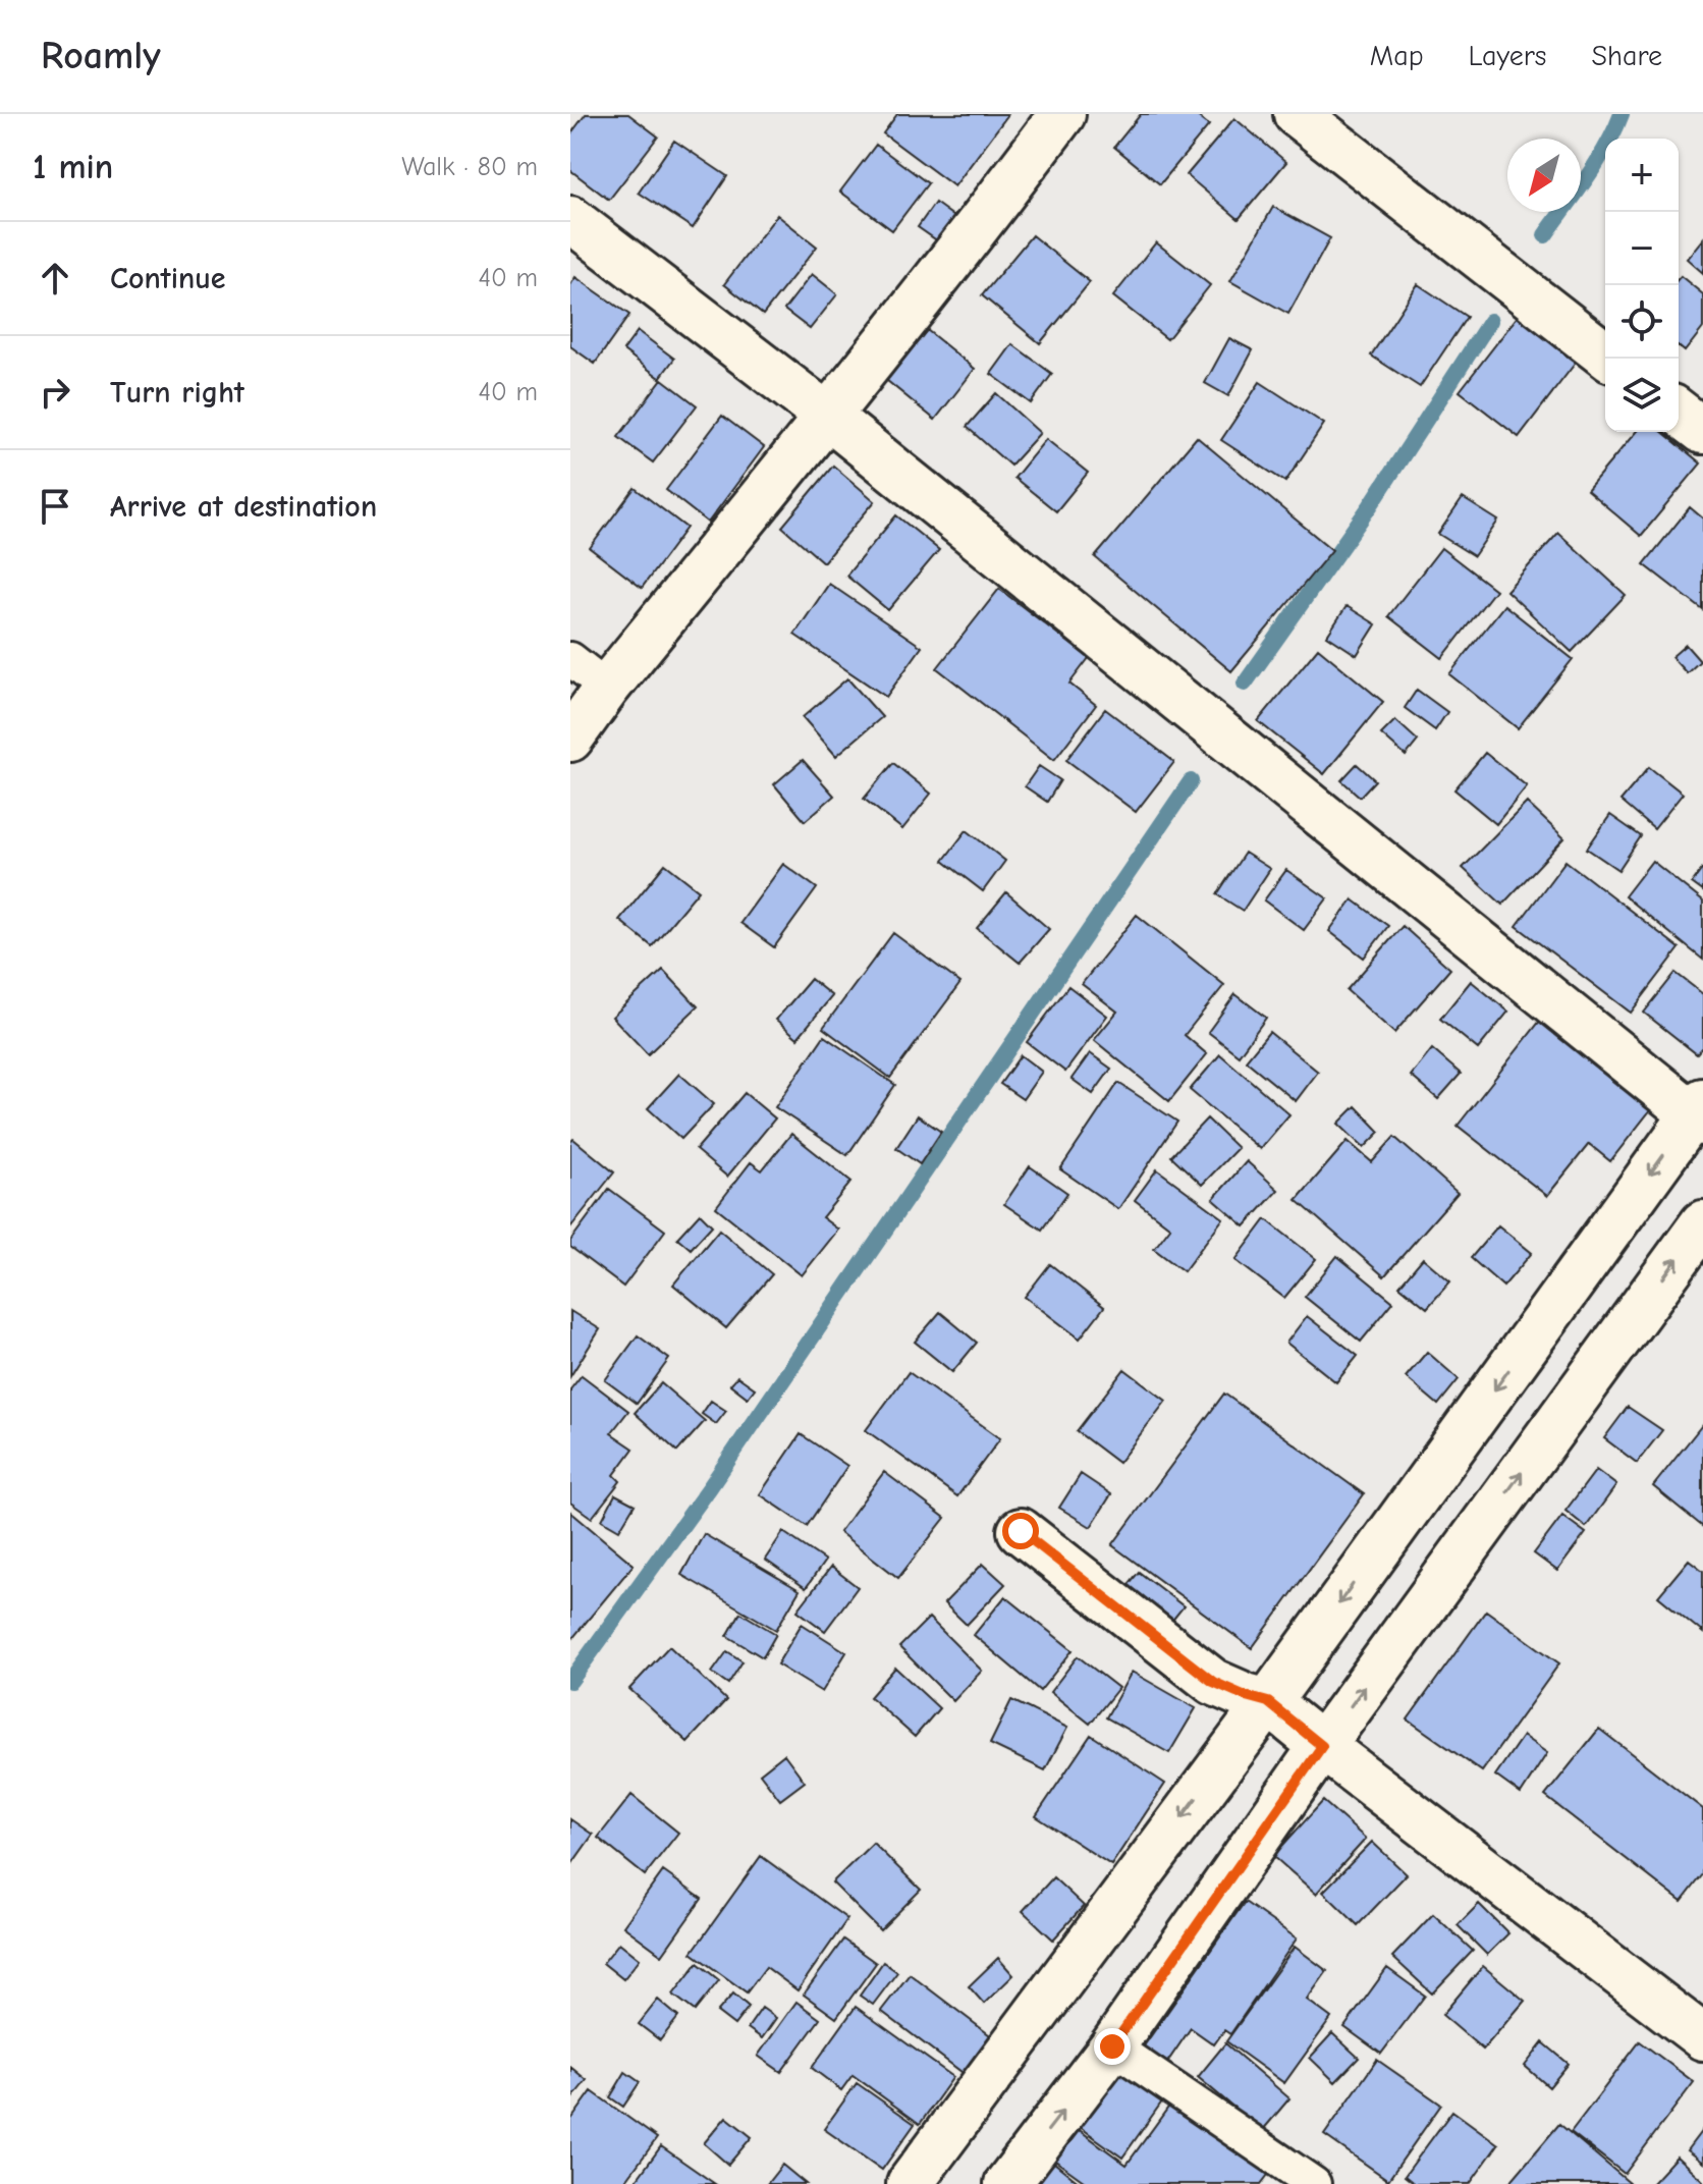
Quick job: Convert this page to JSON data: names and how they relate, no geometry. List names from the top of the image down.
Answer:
{
  "north": "bottom left",
  "page": {
    "header": "Roamly",
    "nav": ["Map", "Layers", "Share"],
    "heading": ["1 min", "Walk · 80 m"],
    "map_buttons": ["+", "−"],
    "list": [
      ["Continue", "40 m"],
      ["Turn right", "40 m"],
      "Arrive at destination"
    ]
  }
}
